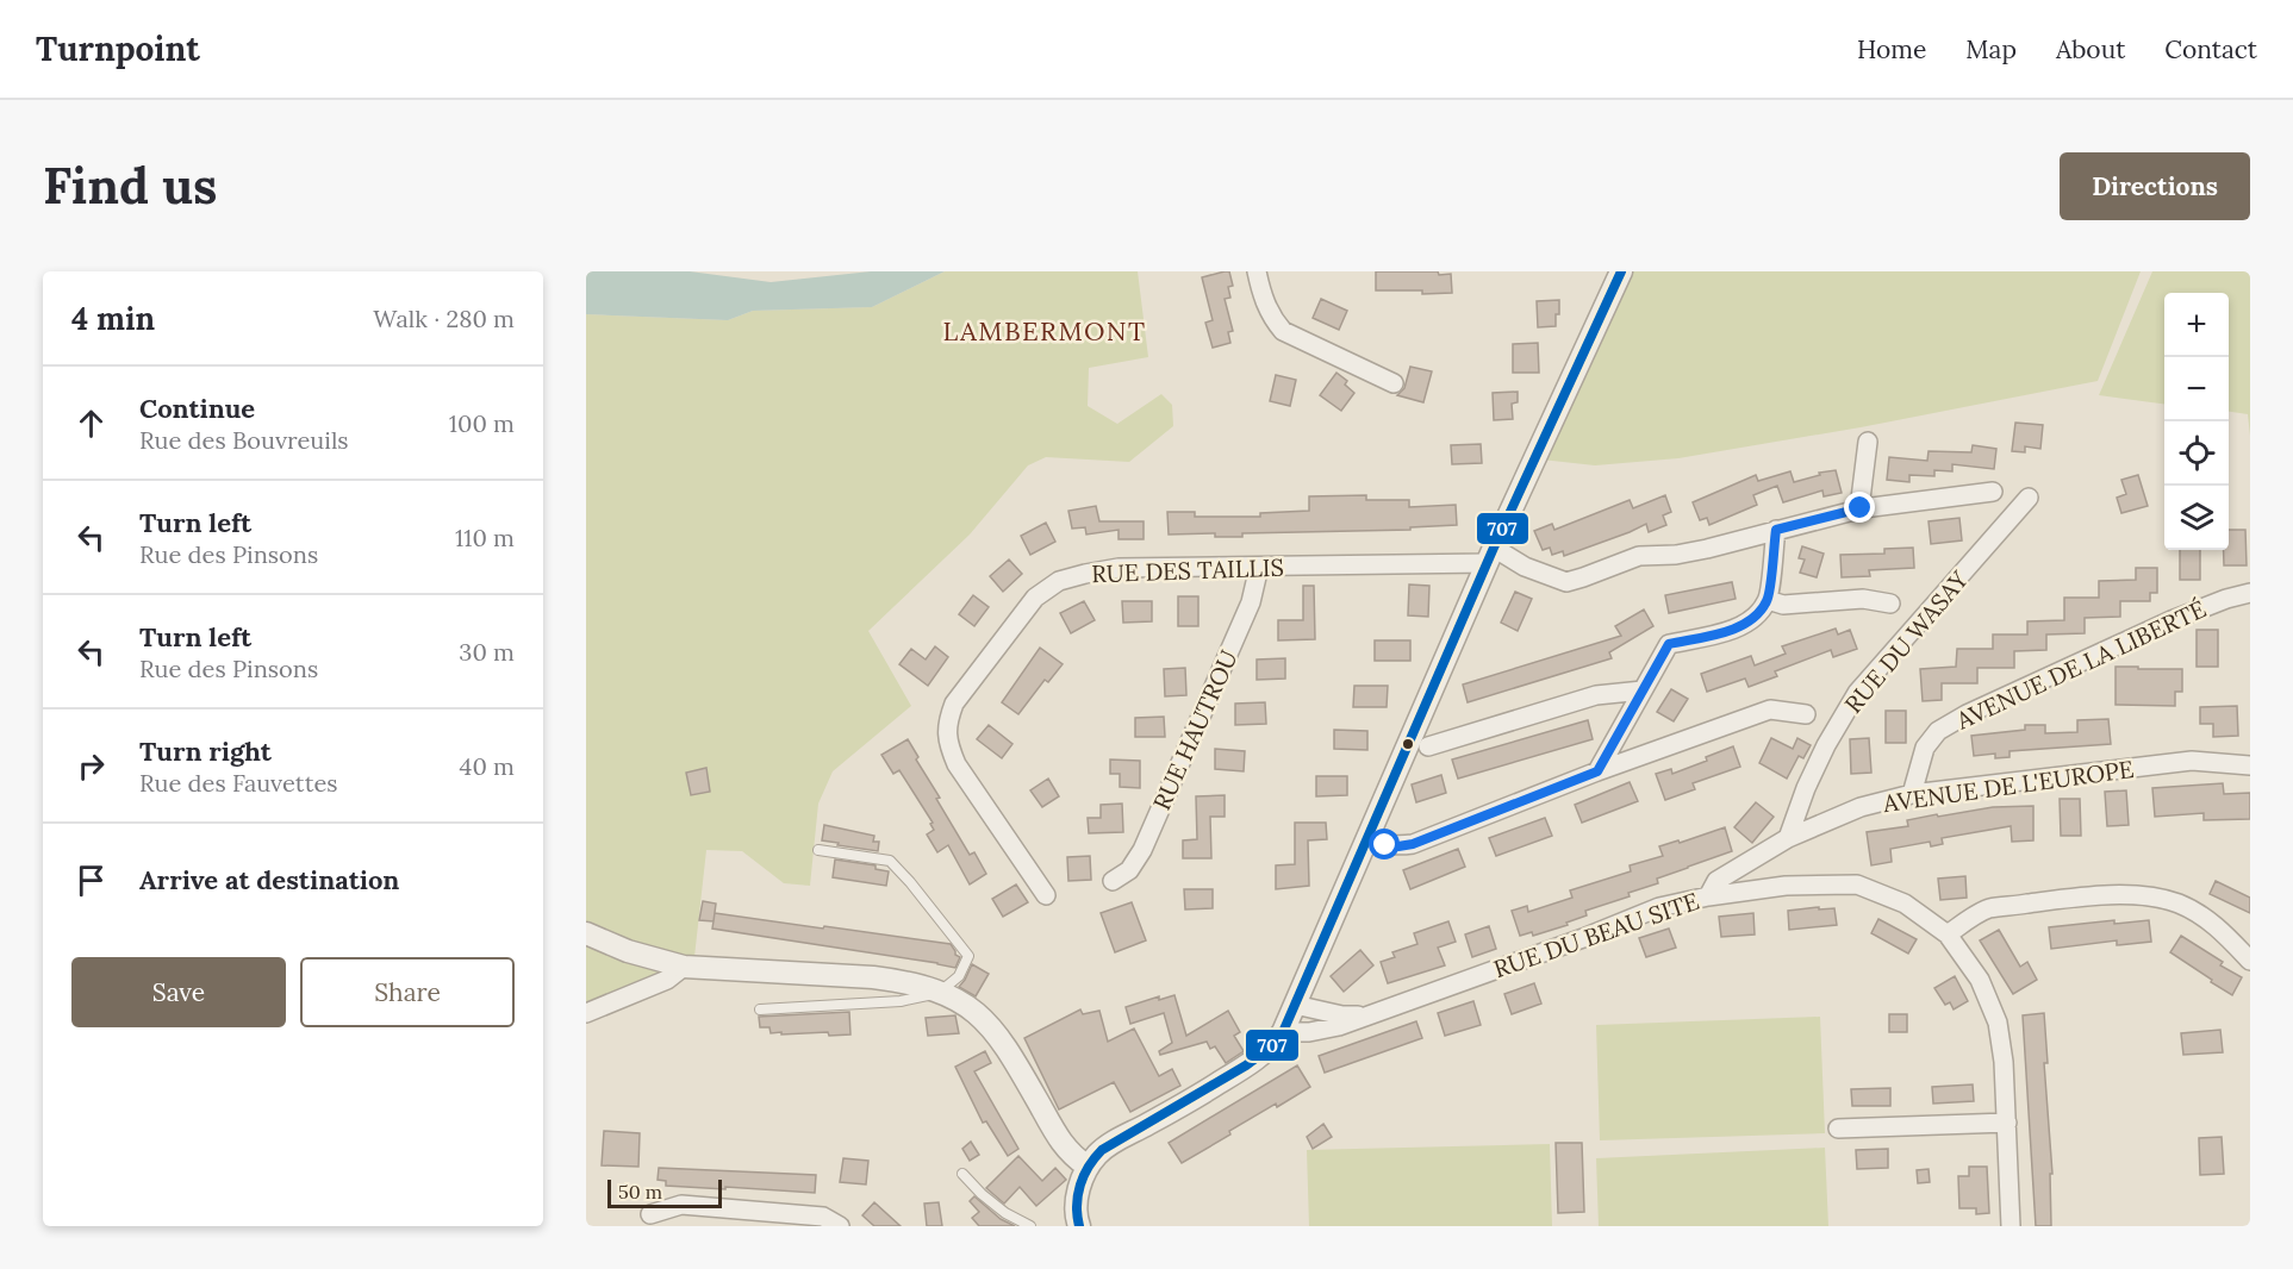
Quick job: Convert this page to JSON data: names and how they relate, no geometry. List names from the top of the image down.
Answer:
{
  "streets": {
    "street": [
      "RUE DES TAILLIS",
      "RUE DU WASAY",
      "AVENUE DE LA LIBERTÉ",
      "RUE HAUTROU",
      "AVENUE DE L'EUROPE",
      "RUE DU BEAU SITE"
    ]
  },
  "crossings": [
    ["RUE DES TAILLIS", "RUE HAUTROU"],
    ["RUE DU WASAY", "AVENUE DE L'EUROPE"],
    ["AVENUE DE LA LIBERTÉ", "AVENUE DE L'EUROPE"],
    ["AVENUE DE L'EUROPE", "RUE DU BEAU SITE"]
  ],
  "districts": ["LAMBERMONT"],
  "lines": ["transit line 707"],
  "scale_bar": "50 m",
  "page": {
    "header": "Turnpoint",
    "nav": [
      "Home",
      "Map",
      "About",
      "Contact"
    ],
    "buttons": [
      "Directions",
      ["Save", "Share"]
    ],
    "title": "Find us",
    "heading": ["4 min", "Walk · 280 m"],
    "map_buttons": ["+", "−"],
    "list": [
      ["Continue", "Rue des Bouvreuils", "100 m"],
      ["Turn left", "Rue des Pinsons", "110 m"],
      ["Turn left", "Rue des Pinsons", "30 m"],
      ["Turn right", "Rue des Fauvettes", "40 m"],
      "Arrive at destination"
    ],
    "scale": "50 m"
  }
}
